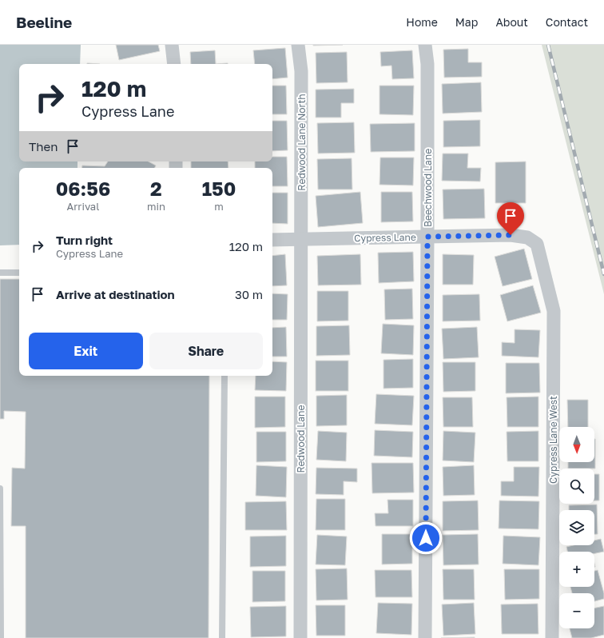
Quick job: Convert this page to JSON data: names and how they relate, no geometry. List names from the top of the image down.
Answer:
{
  "streets": {
    "street": [
      "Redwood Lane North",
      "Beechwood Lane",
      "Cypress Lane",
      "Redwood Lane",
      "Cypress Lane West"
    ]
  },
  "crossings": [
    ["Redwood Lane North", "Cypress Lane"],
    ["Redwood Lane North", "Redwood Lane"],
    ["Beechwood Lane", "Cypress Lane"],
    ["Cypress Lane", "Redwood Lane"],
    ["Cypress Lane", "Cypress Lane West"]
  ],
  "north": "bottom",
  "page": {
    "header": "Beeline",
    "nav": [
      "Home",
      "Map",
      "About",
      "Contact"
    ],
    "turn": ["120 m", "Cypress Lane"],
    "then": "Then",
    "eta": [
      "06:56",
      "Arrival",
      "2",
      "min",
      "150",
      "m"
    ],
    "list": [
      {
        "name": "Turn right",
        "note": "Cypress Lane",
        "value": "120 m"
      },
      {
        "name": "Arrive at destination",
        "value": "30 m"
      }
    ],
    "buttons": ["Exit", "Share"],
    "map_buttons": ["+", "−"]
  }
}
